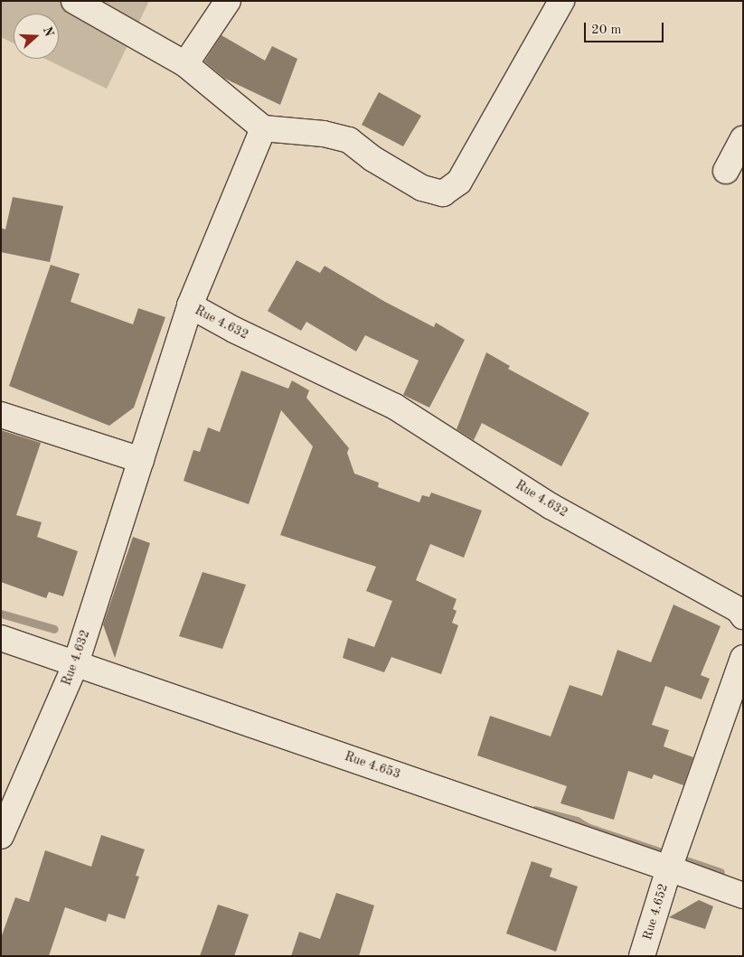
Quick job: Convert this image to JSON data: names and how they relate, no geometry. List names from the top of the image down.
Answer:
{
  "streets": {
    "street": ["Rue 4.632", "Rue 4.653", "Rue 4.652"]
  },
  "crossings": [
    ["Rue 4.632", "Rue 4.653"],
    ["Rue 4.653", "Rue 4.652"]
  ],
  "scale_bar": "20 m",
  "north": "right"
}
